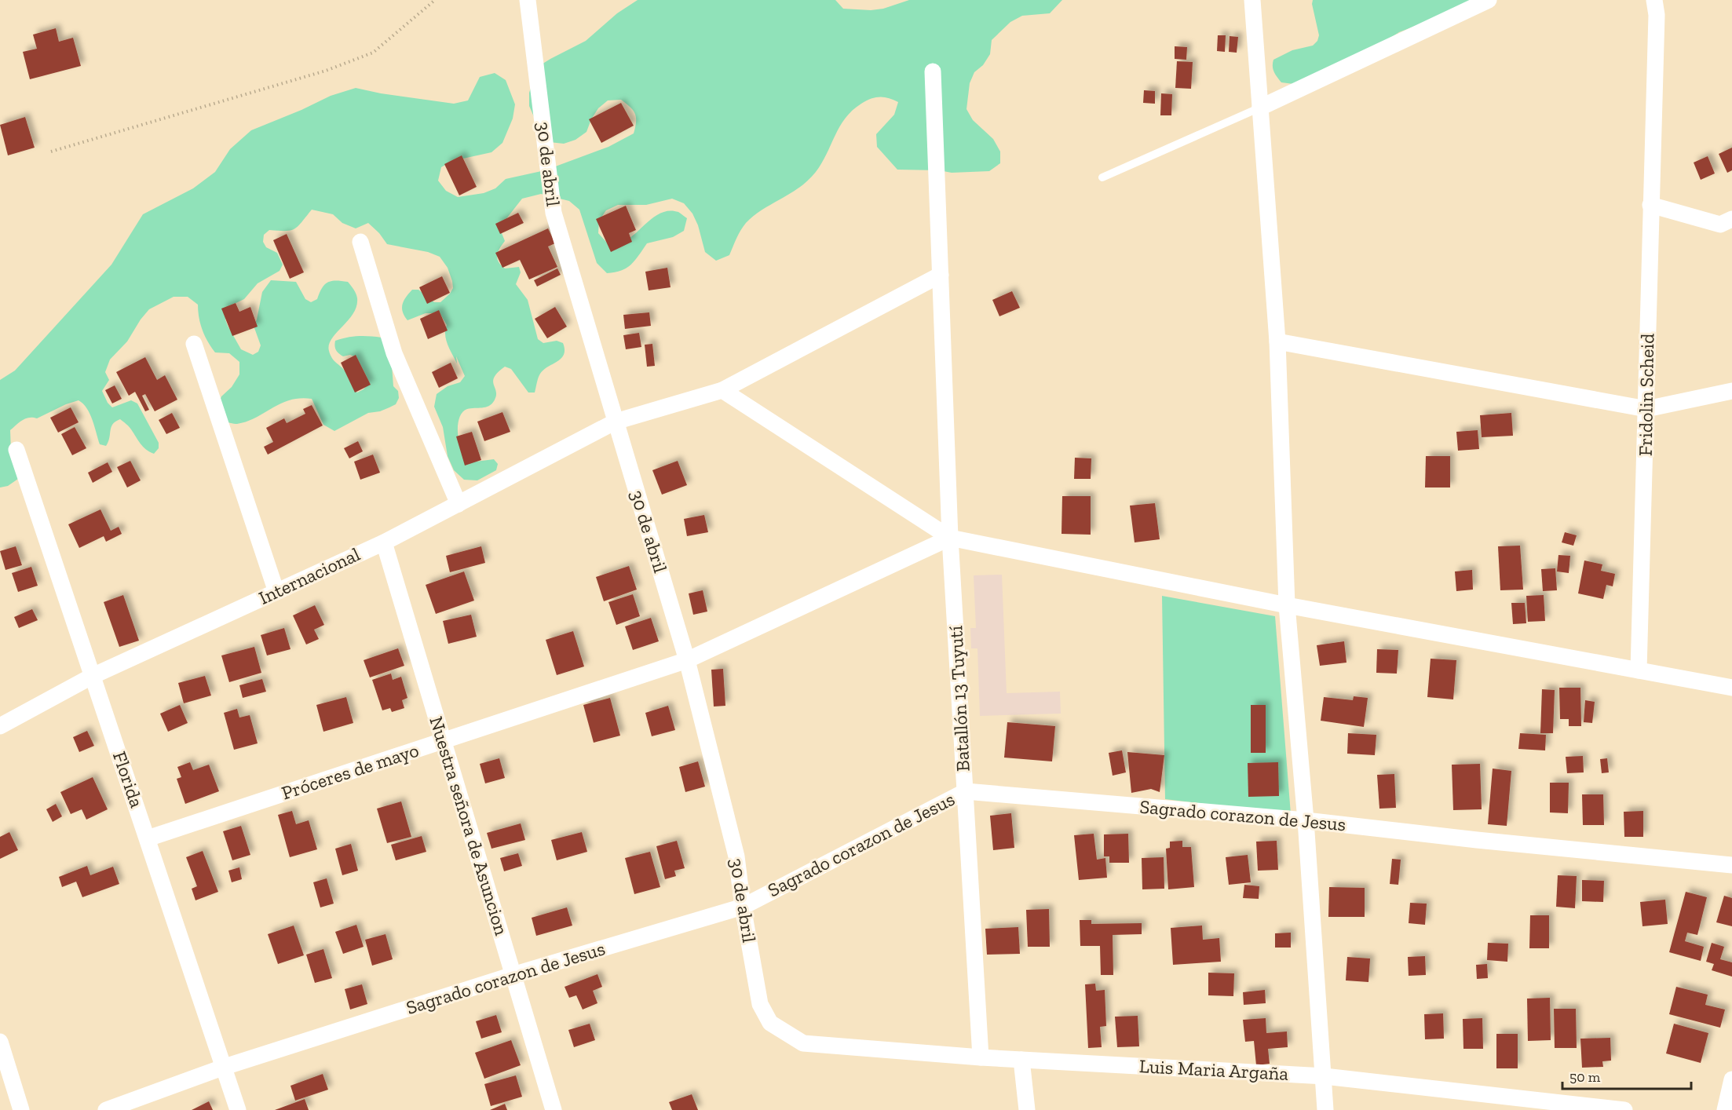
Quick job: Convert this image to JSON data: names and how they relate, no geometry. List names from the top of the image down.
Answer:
{
  "streets": {
    "street": [
      "30 de abril",
      "Fridolin Scheid",
      "Internacional",
      "Batallón 13 Tuyutí",
      "Próceres de mayo",
      "Florida",
      "Sagrado corazon de Jesus",
      "Nuestra señora de Asuncion",
      "Luis Maria Argaña"
    ]
  },
  "crossings": [
    ["30 de abril", "Internacional"],
    ["30 de abril", "Próceres de mayo"],
    ["30 de abril", "Sagrado corazon de Jesus"],
    ["30 de abril", "Luis Maria Argaña"],
    ["Internacional", "Batallón 13 Tuyutí"],
    ["Internacional", "Florida"],
    ["Internacional", "Nuestra señora de Asuncion"],
    ["Batallón 13 Tuyutí", "Próceres de mayo"],
    ["Batallón 13 Tuyutí", "Sagrado corazon de Jesus"],
    ["Batallón 13 Tuyutí", "Luis Maria Argaña"],
    ["Próceres de mayo", "Florida"],
    ["Próceres de mayo", "Nuestra señora de Asuncion"],
    ["Florida", "Sagrado corazon de Jesus"],
    ["Sagrado corazon de Jesus", "Nuestra señora de Asuncion"]
  ],
  "scale_bar": "50 m"
}
